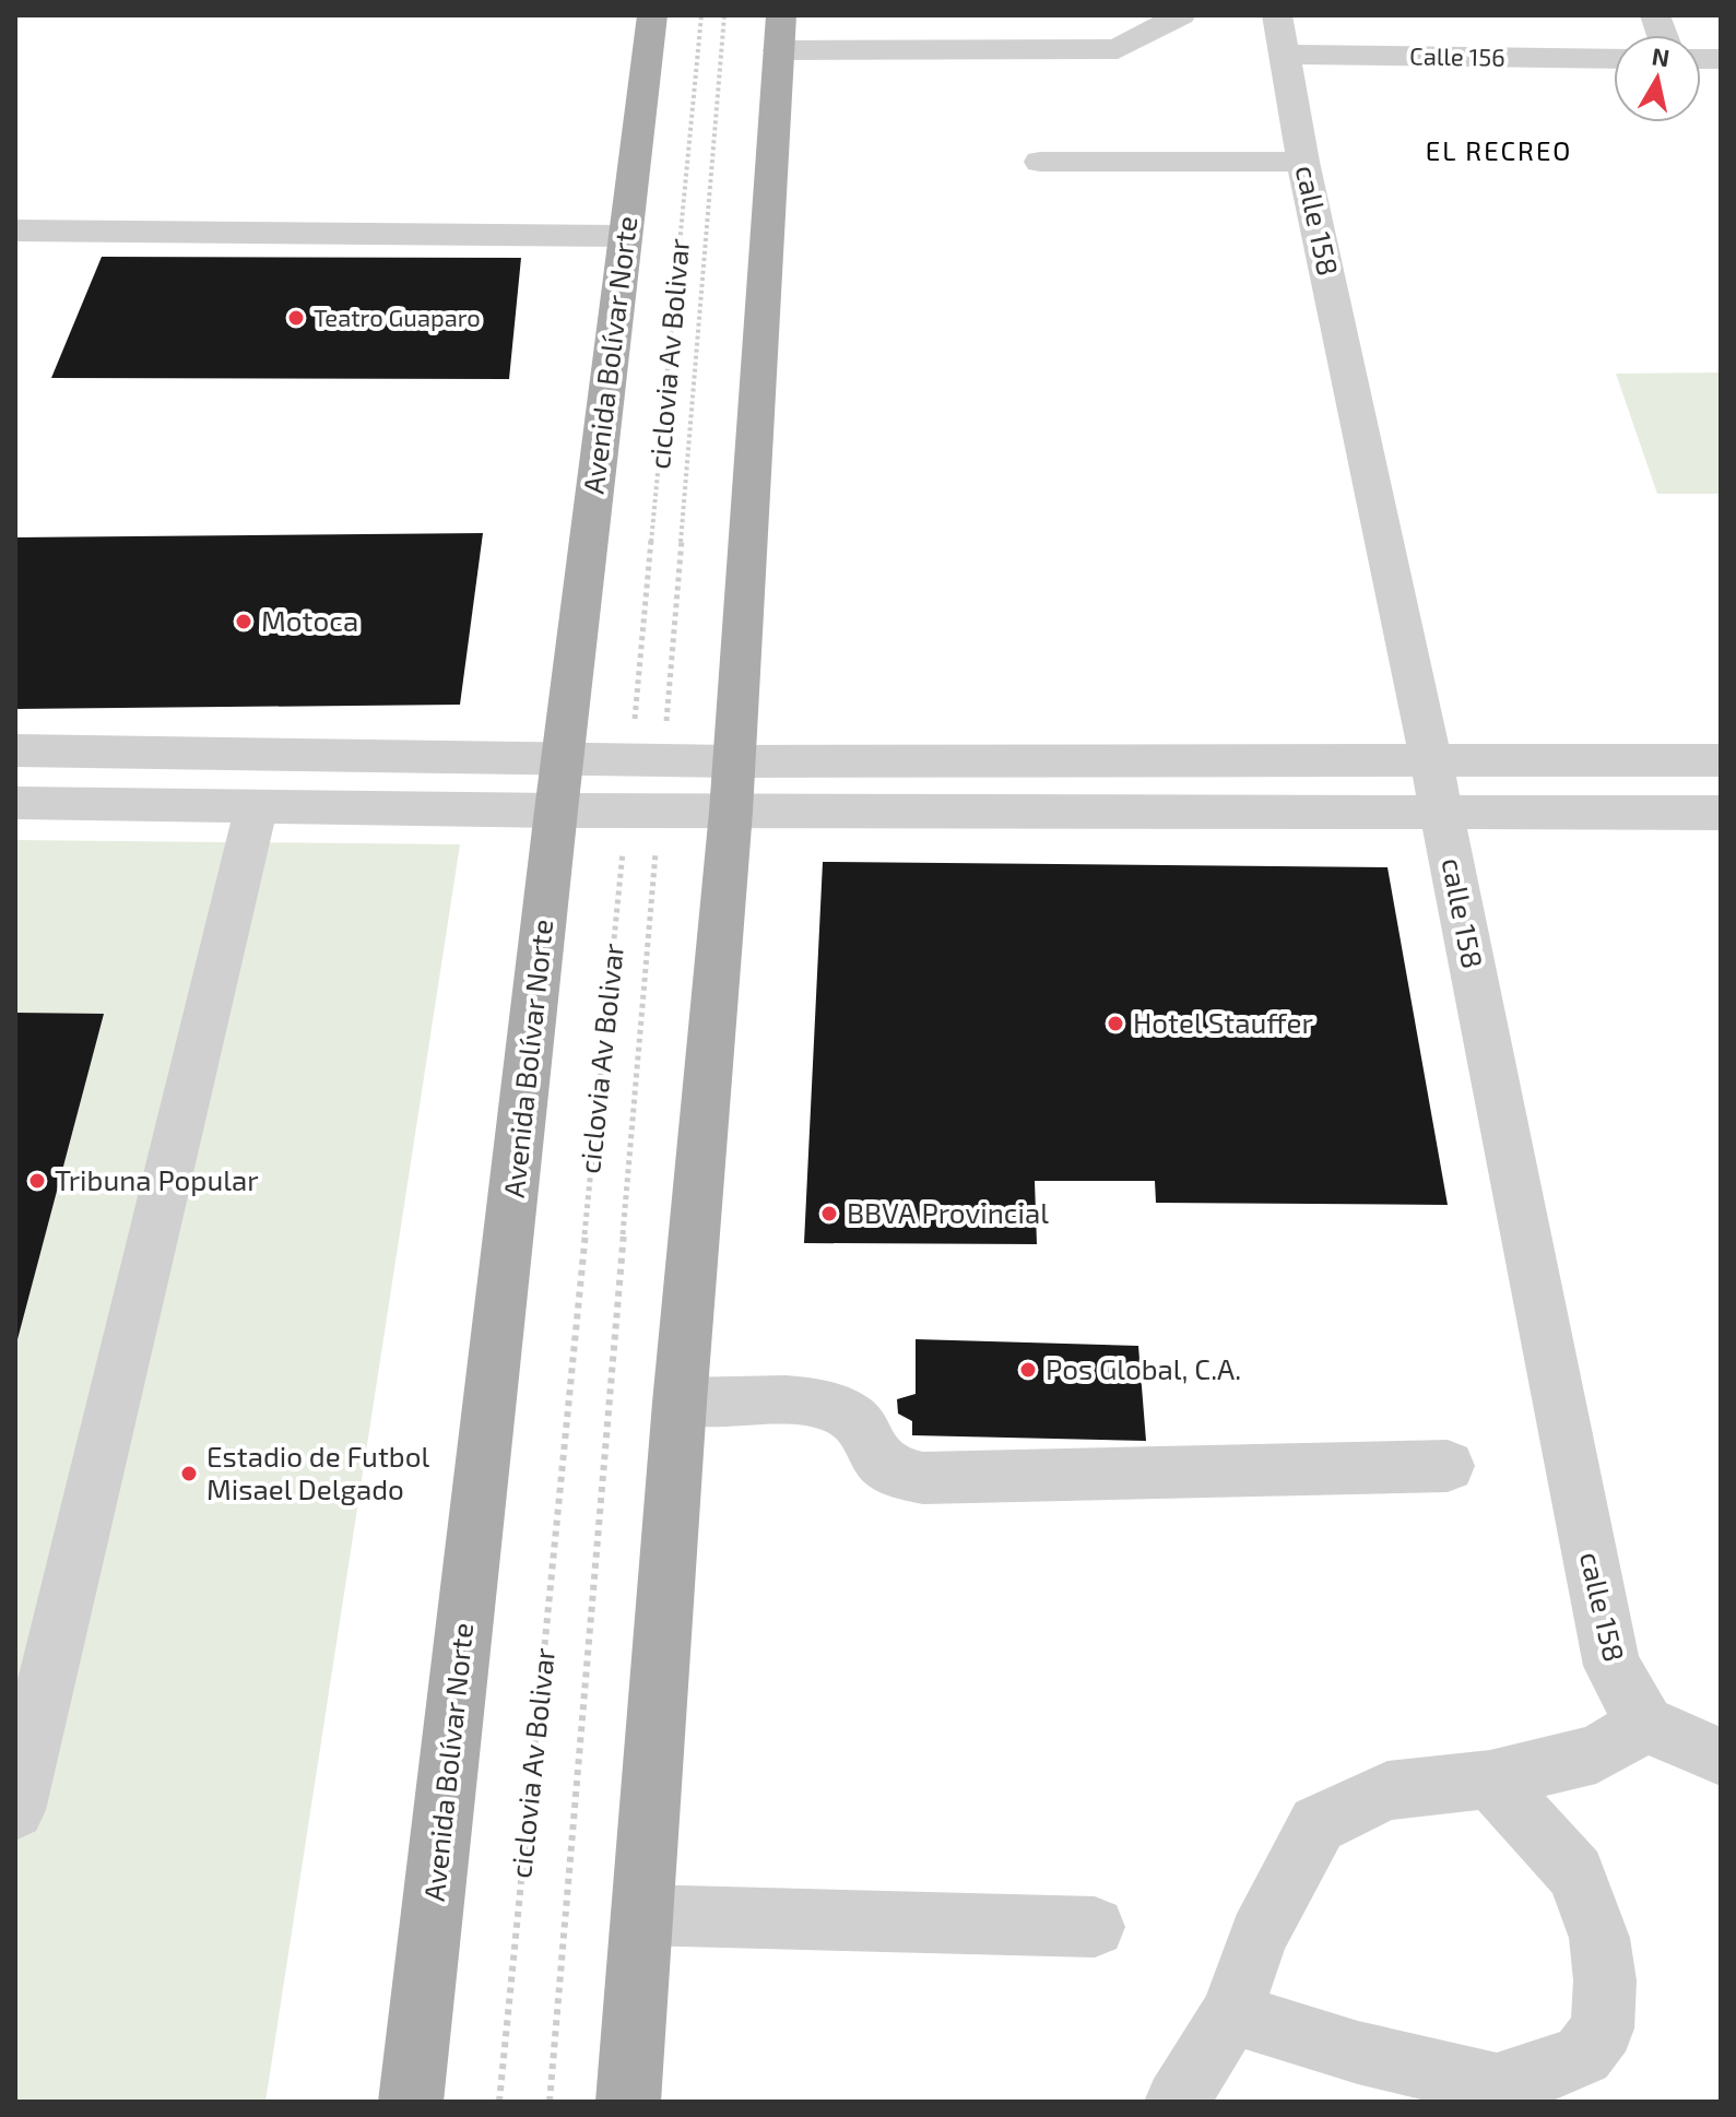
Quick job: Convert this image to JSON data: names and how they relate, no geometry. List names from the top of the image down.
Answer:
{
  "streets": {
    "main road": ["Avenida Bolívar Norte"],
    "street": ["Calle 156", "calle 158"],
    "path": ["ciclovia Av Bolivar"]
  },
  "crossings": [
    ["Calle 156", "calle 158"]
  ],
  "districts": ["EL RECREO"],
  "places": [
    "Teatro Guaparo",
    "Motoca",
    "Hotel Stauffer",
    "Tribuna Popular",
    "BBVA Provincial",
    "Pos Global, C.A.",
    "Estadio de Futbol Misael Delgado"
  ],
  "north": "top"
}
